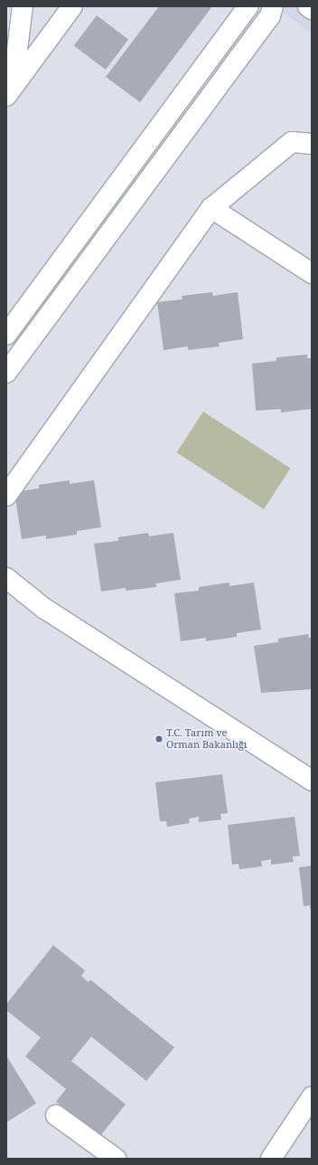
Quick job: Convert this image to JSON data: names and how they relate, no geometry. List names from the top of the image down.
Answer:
{
  "places": ["T.C. Tarım ve Orman Bakanlığı"]
}
